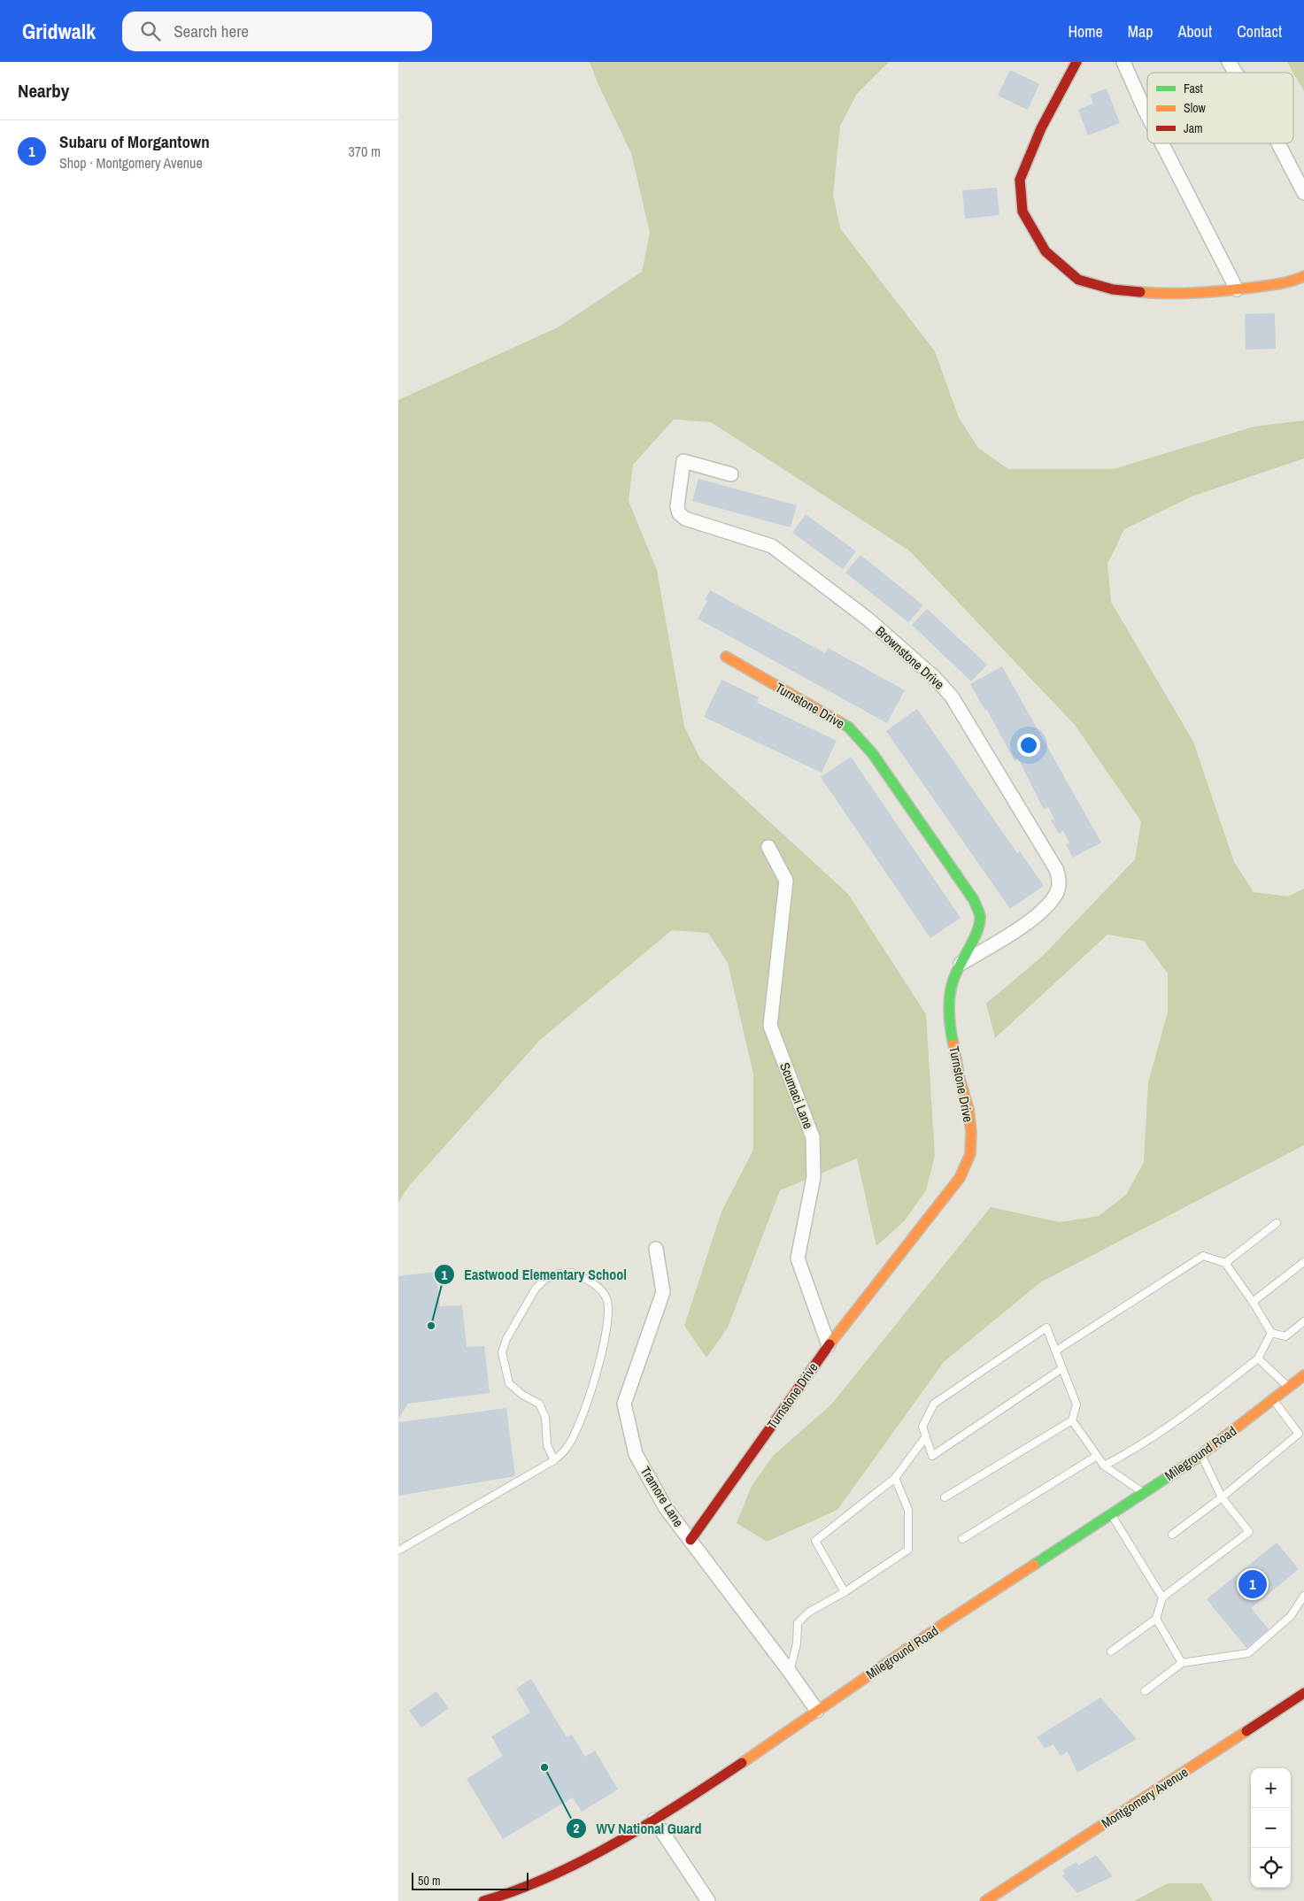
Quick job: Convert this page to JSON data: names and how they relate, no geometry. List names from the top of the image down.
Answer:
{
  "streets": {
    "street": [
      "Brownstone Drive",
      "Turnstone Drive",
      "Scumaci Lane",
      "Mileground Road",
      "Tramore Lane",
      "Montgomery Avenue"
    ]
  },
  "crossings": [
    ["Brownstone Drive", "Turnstone Drive"],
    ["Turnstone Drive", "Scumaci Lane"],
    ["Turnstone Drive", "Tramore Lane"],
    ["Mileground Road", "Tramore Lane"]
  ],
  "places": ["Eastwood Elementary School", "WV National Guard"],
  "legend": ["Fast", "Slow", "Jam"],
  "scale_bar": "50 m",
  "page": {
    "header": "Gridwalk",
    "search": "Search here",
    "nav": [
      "Home",
      "Map",
      "About",
      "Contact"
    ],
    "heading": "Nearby",
    "list": [
      {
        "mark": "1",
        "name": "Subaru of Morgantown",
        "note": "Shop · Montgomery Avenue",
        "value": "370 m"
      }
    ],
    "pins": "1",
    "map_buttons": ["+", "−"],
    "scale": "50 m"
  }
}
